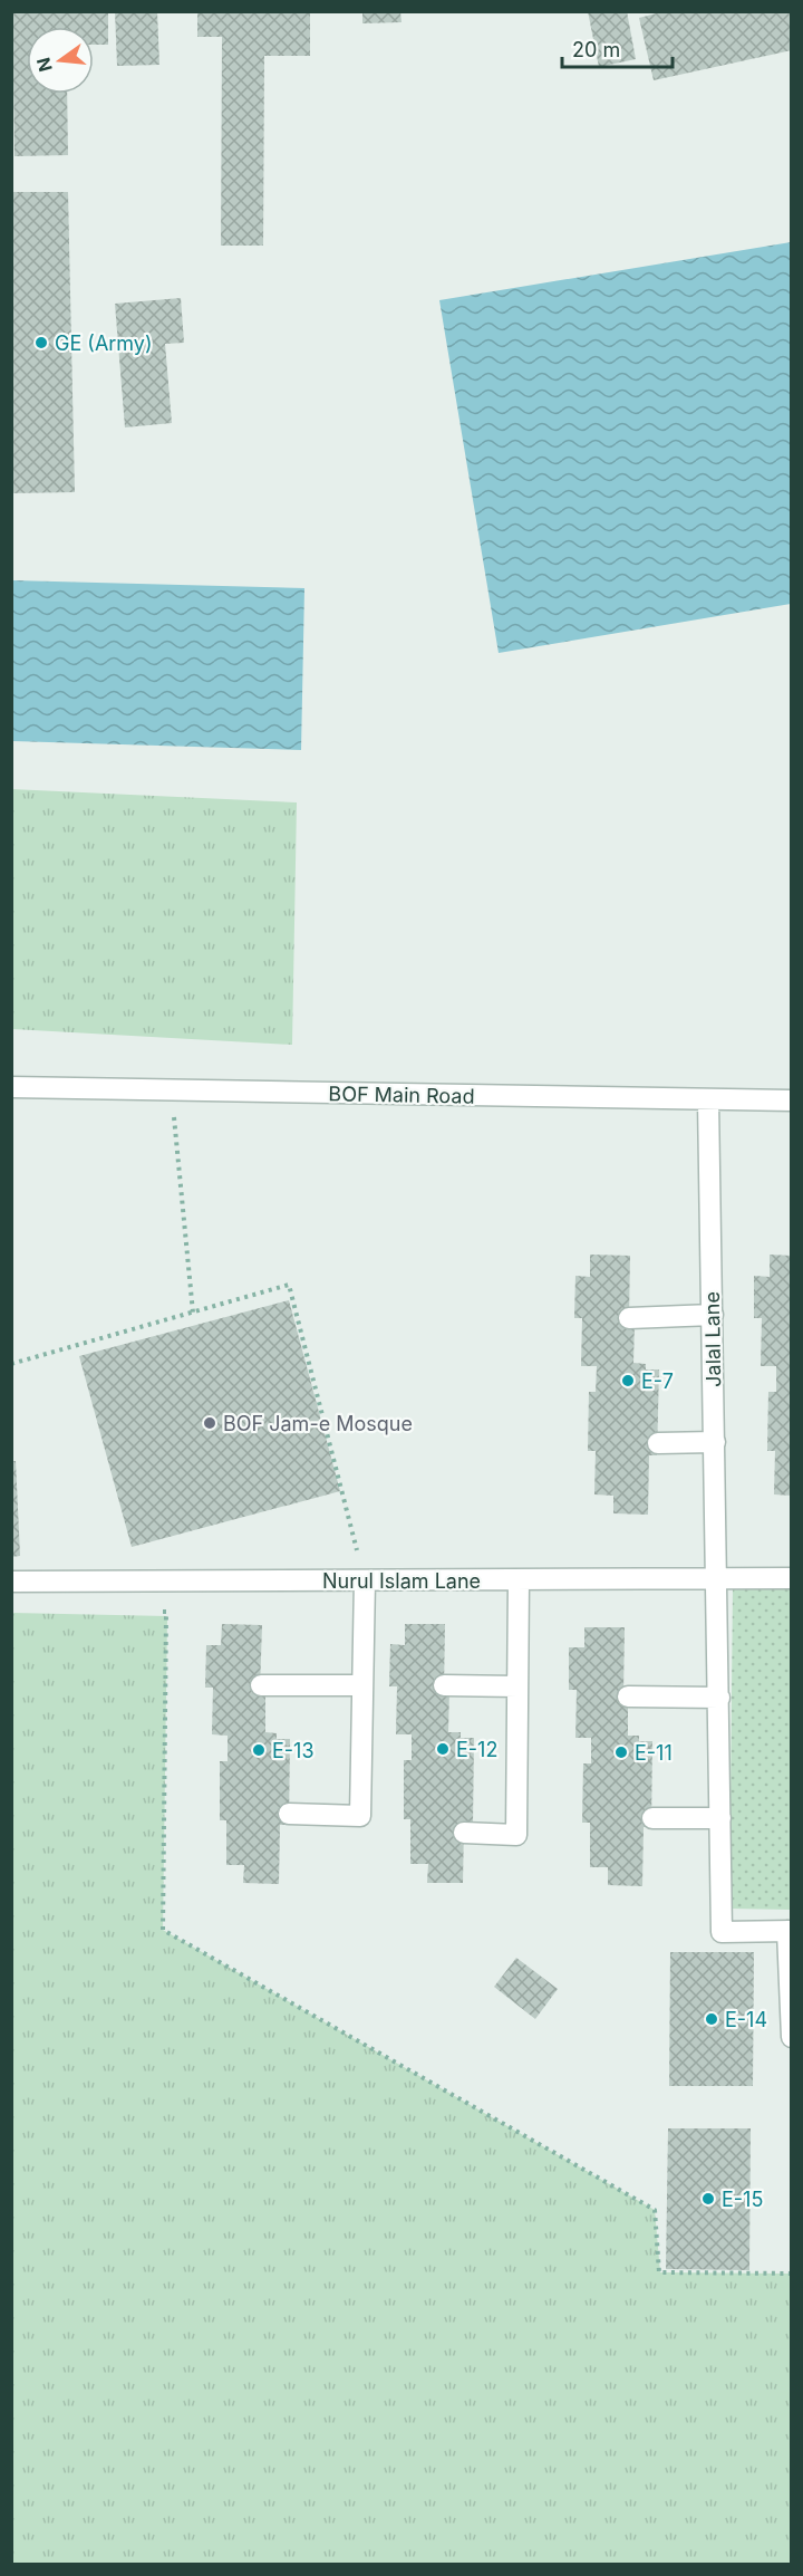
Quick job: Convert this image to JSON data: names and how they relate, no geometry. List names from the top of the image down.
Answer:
{
  "streets": {
    "street": ["BOF Main Road", "Jalal Lane", "Nurul Islam Lane"]
  },
  "crossings": [
    ["BOF Main Road", "Jalal Lane"],
    ["Jalal Lane", "Nurul Islam Lane"]
  ],
  "places": [
    "GE (Army)",
    "E-7",
    "BOF Jam-e Mosque",
    "E-12",
    "E-13",
    "E-11",
    "E-14",
    "E-15"
  ],
  "scale_bar": "20 m",
  "north": "left"
}
